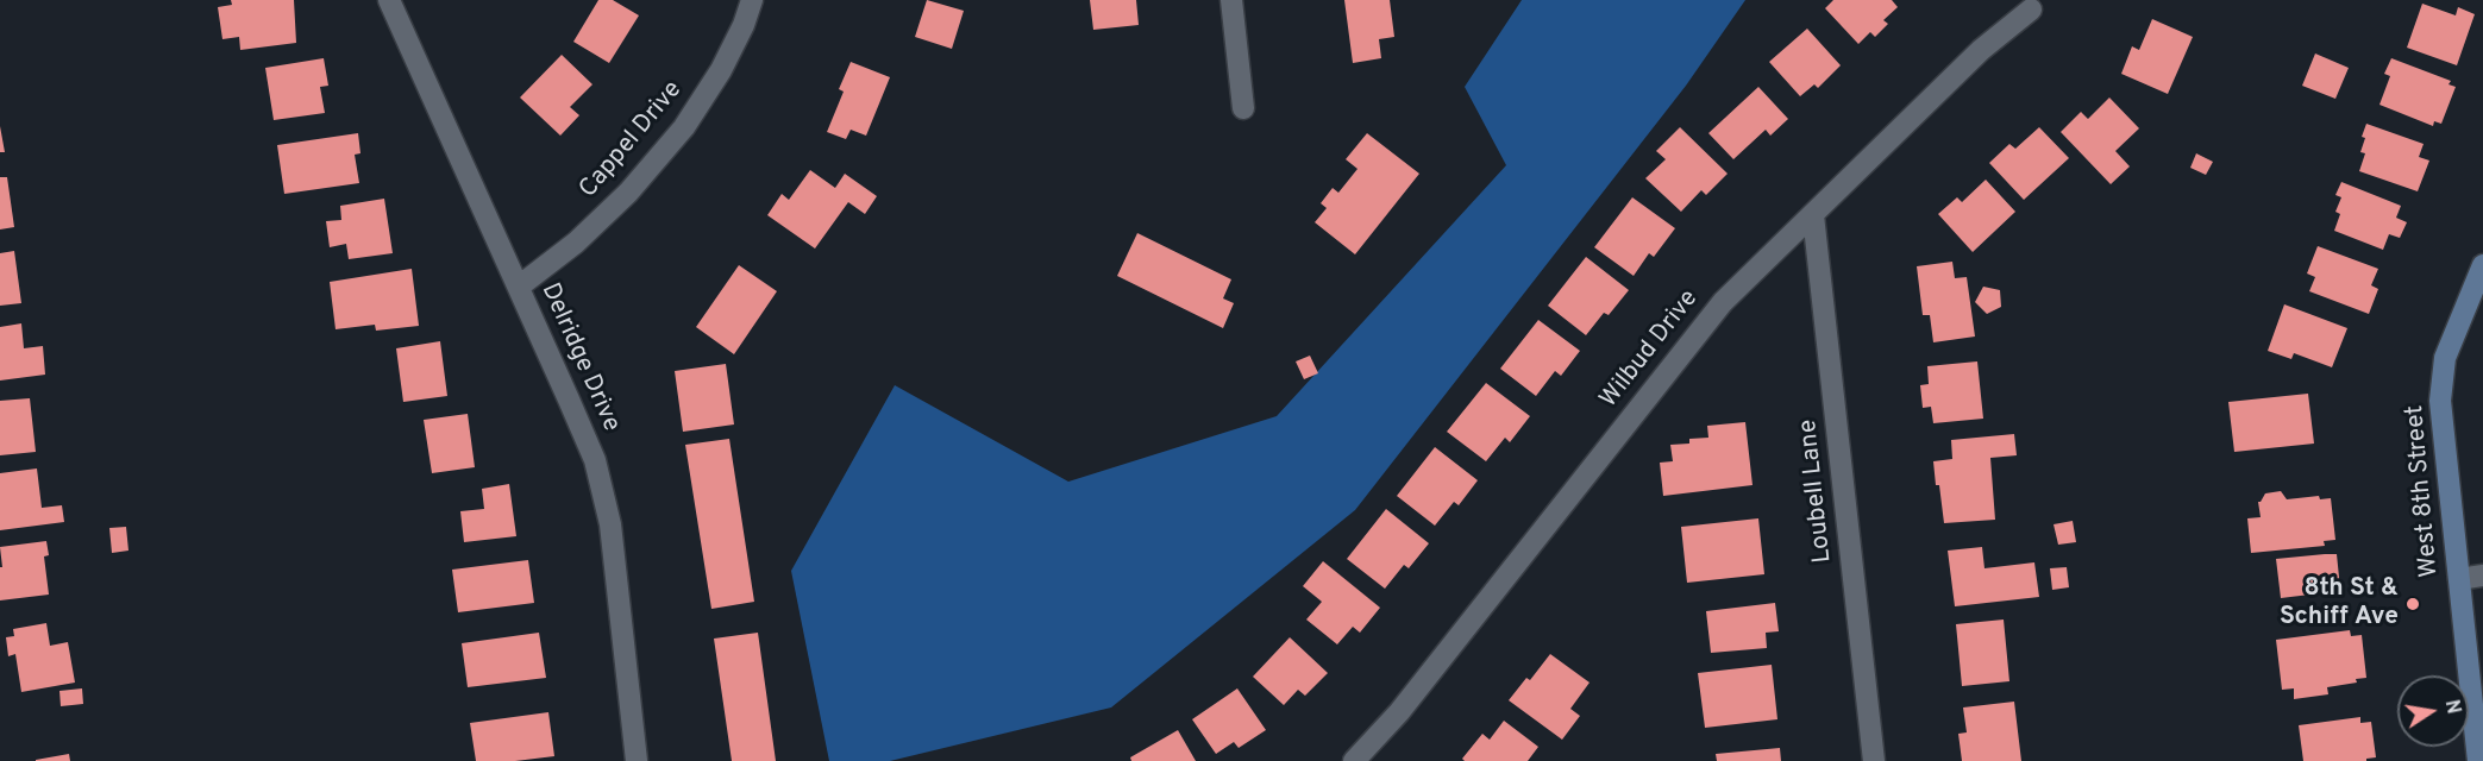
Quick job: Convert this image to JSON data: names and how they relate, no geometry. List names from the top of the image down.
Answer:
{
  "streets": {
    "street": [
      "Cappel Drive",
      "Wilbud Drive",
      "Delridge Drive",
      "Loubell Lane",
      "West 8th Street"
    ]
  },
  "crossings": [
    ["Cappel Drive", "Delridge Drive"],
    ["Wilbud Drive", "Loubell Lane"]
  ],
  "places": ["8th St & Schiff Ave"],
  "north": "right"
}
